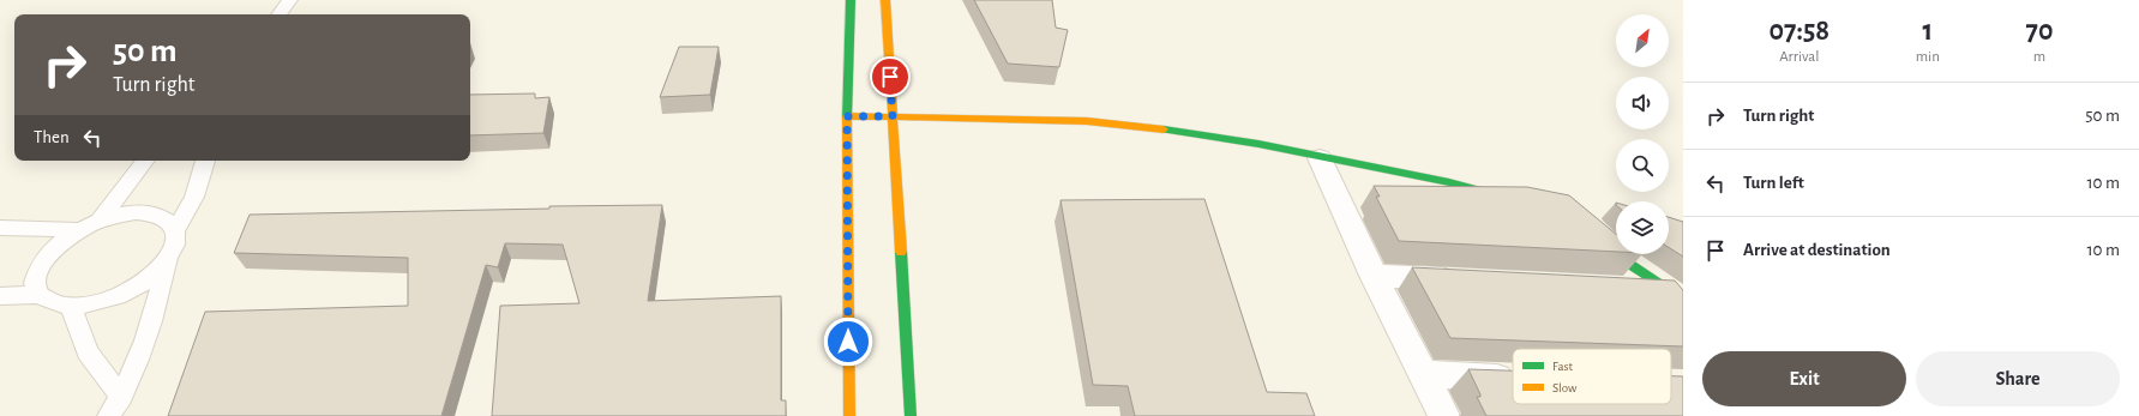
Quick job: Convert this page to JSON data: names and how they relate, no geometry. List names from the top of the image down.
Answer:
{
  "legend": ["Fast", "Slow"],
  "north": "top right",
  "page": {
    "eta": [
      "07:58",
      "Arrival",
      "1",
      "min",
      "70",
      "m"
    ],
    "turn": ["50 m", "Turn right"],
    "list": [
      {
        "name": "Turn right",
        "value": "50 m"
      },
      {
        "name": "Turn left",
        "value": "10 m"
      },
      {
        "name": "Arrive at destination",
        "value": "10 m"
      }
    ],
    "then": "Then",
    "buttons": ["Exit", "Share"]
  }
}
